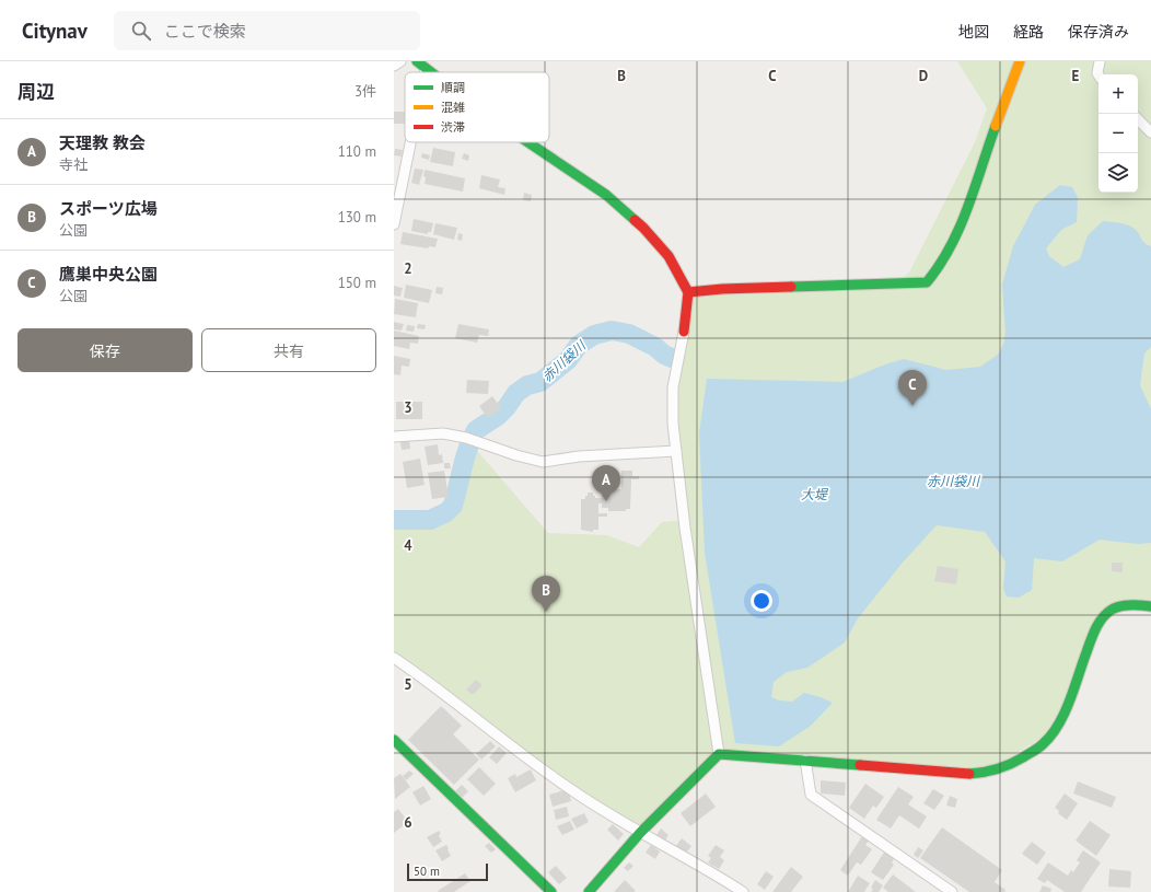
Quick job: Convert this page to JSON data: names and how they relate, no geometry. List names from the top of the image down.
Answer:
{
  "water": ["赤川袋川", "大堤"],
  "legend": ["順調", "混雑", "渋滞"],
  "scale_bar": "50 m",
  "page": {
    "header": "Citynav",
    "search": "ここで検索",
    "nav": ["地図", "経路", "保存済み"],
    "heading": ["周辺", "3件"],
    "map_buttons": ["+", "−"],
    "list": [
      {
        "mark": "A",
        "name": "天理教 教会",
        "note": "寺社",
        "value": "110 m"
      },
      {
        "mark": "B",
        "name": "スポーツ広場",
        "note": "公園",
        "value": "130 m"
      },
      {
        "mark": "C",
        "name": "鷹巣中央公園",
        "note": "公園",
        "value": "150 m"
      }
    ],
    "buttons": ["保存", "共有"],
    "pins": ["C", "A", "B"],
    "scale": "50 m"
  },
  "grid": {
    "columns": [
      "B",
      "C",
      "D",
      "E"
    ],
    "rows": [
      "2",
      "3",
      "4",
      "5",
      "6"
    ]
  }
}
